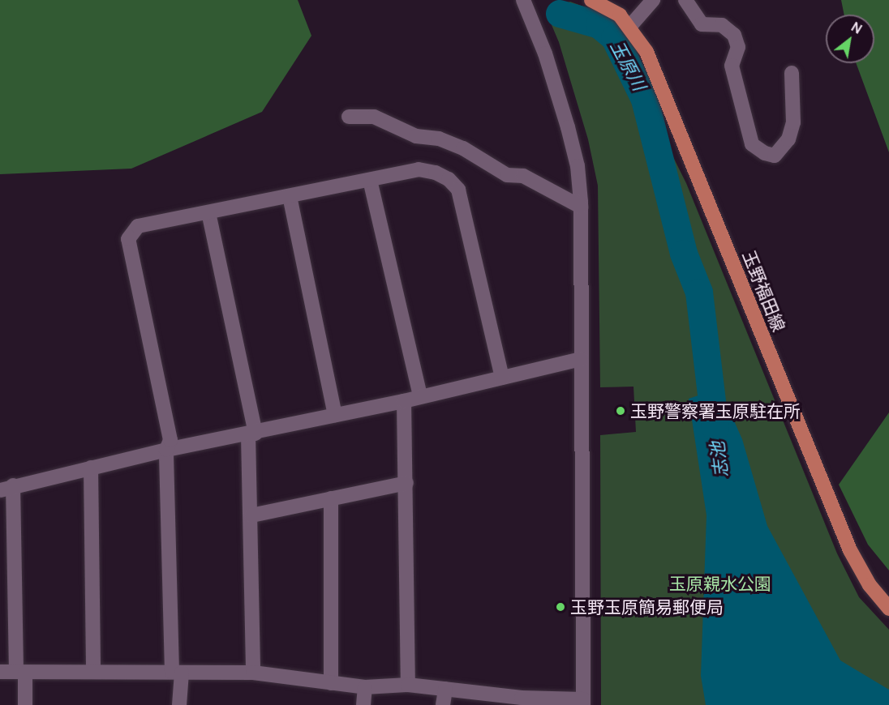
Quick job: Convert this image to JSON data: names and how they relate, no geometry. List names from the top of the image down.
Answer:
{
  "streets": {
    "main road": ["玉野福田線"]
  },
  "water": ["玉原川", "志池"],
  "parks": ["玉原親水公園"],
  "places": ["玉野警察署玉原駐在所", "玉野玉原簡易郵便局"],
  "north": "top right"
}
